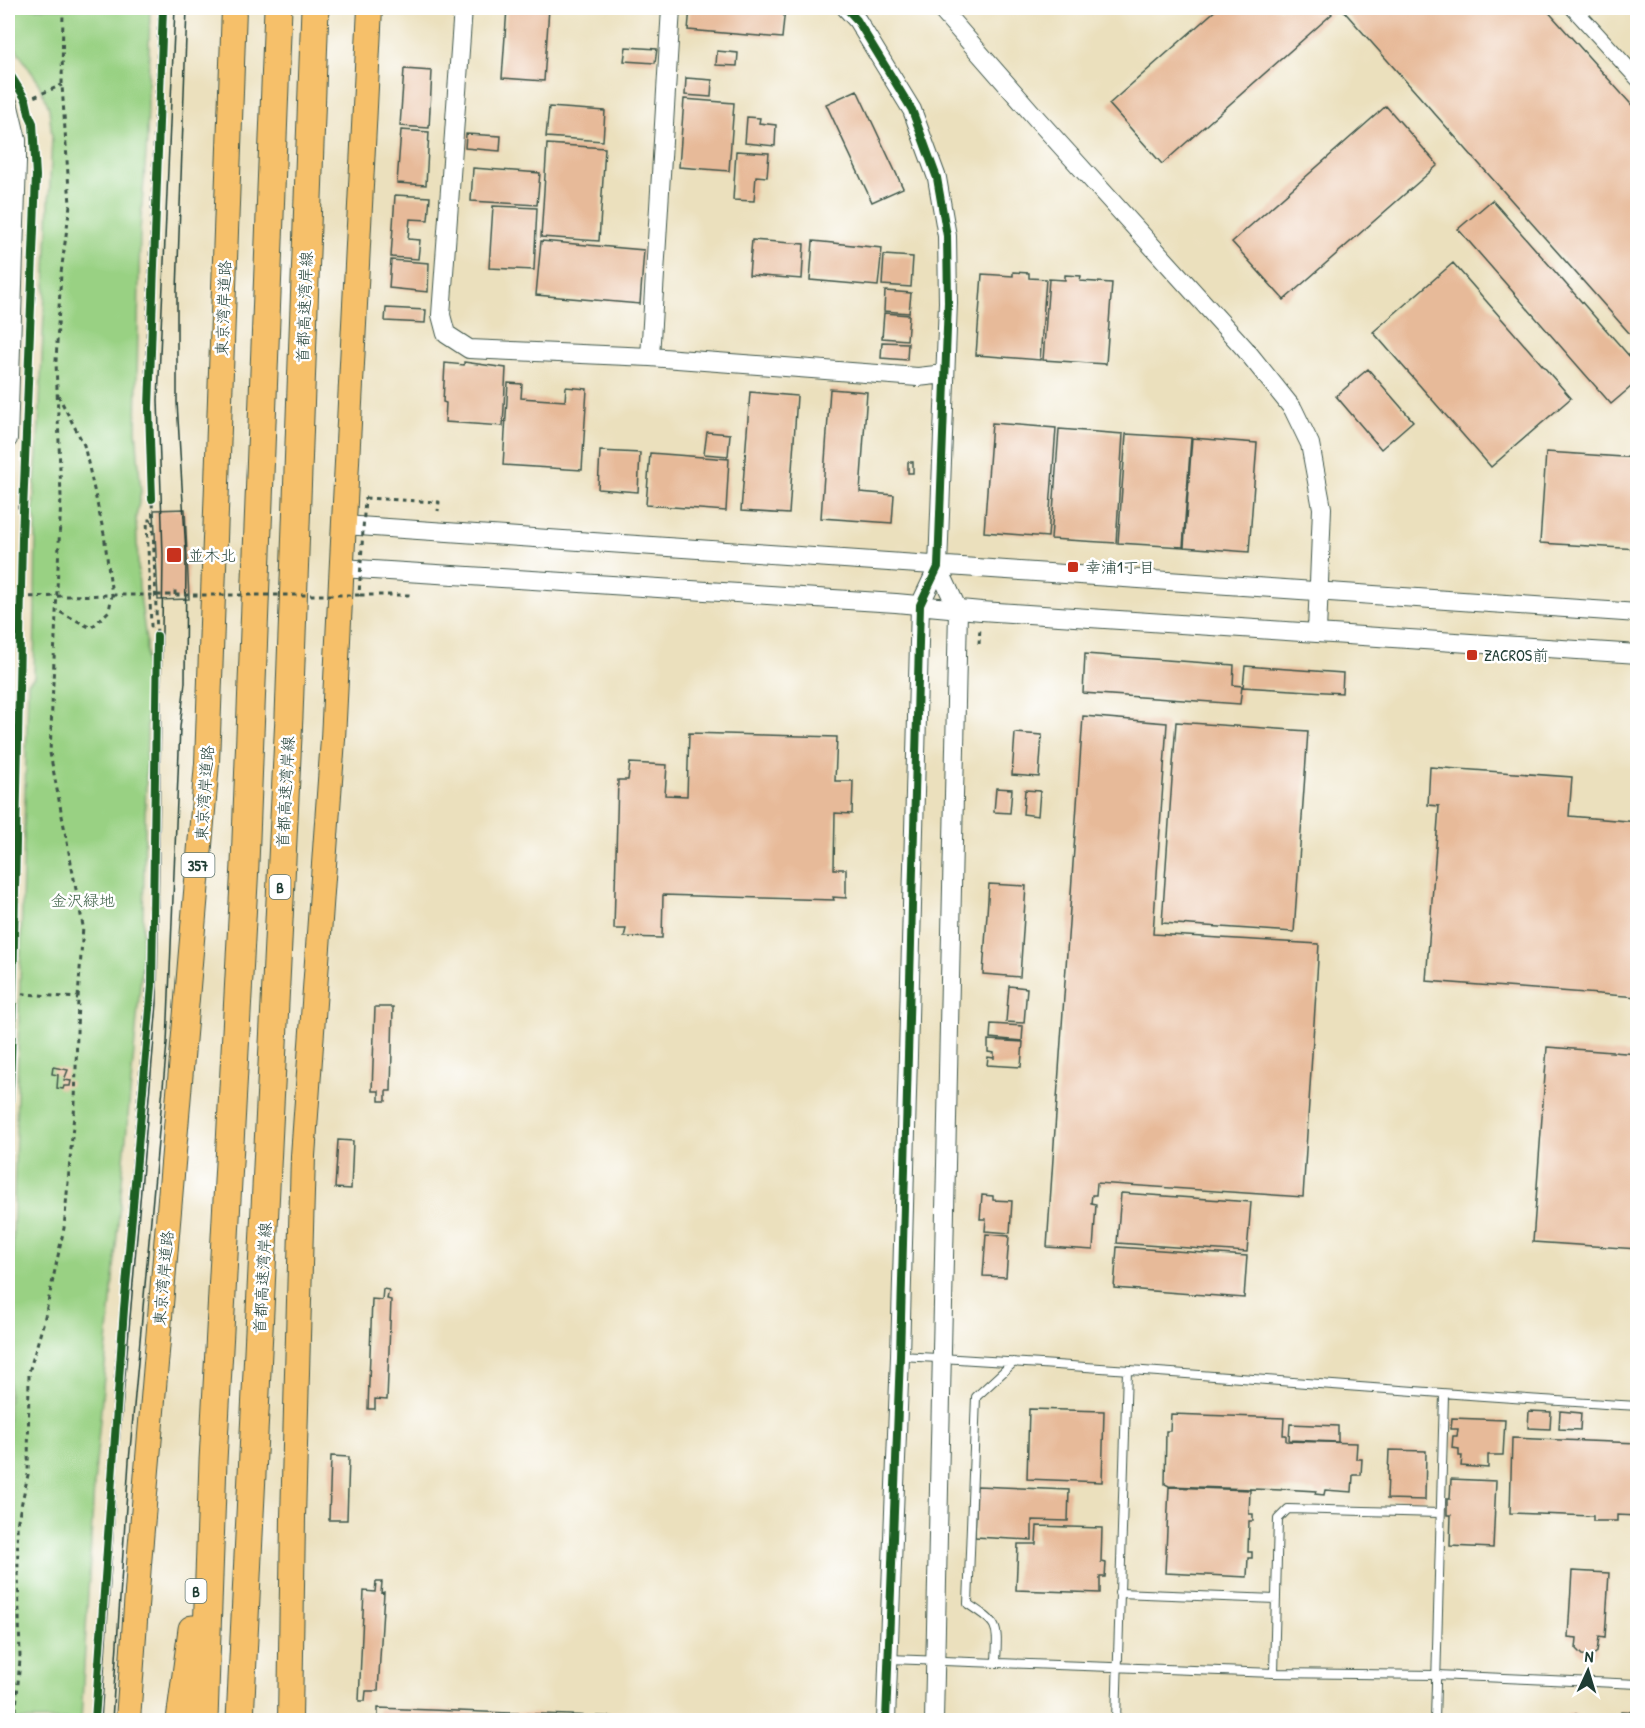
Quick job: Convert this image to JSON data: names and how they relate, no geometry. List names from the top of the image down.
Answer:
{
  "streets": {
    "highway": [
      "首都高速湾岸線",
      "東京湾岸道路",
      "357",
      "B"
    ]
  },
  "parks": ["金沢緑地"],
  "places": {
    "transit": ["並木北", "幸浦1丁目", "ZACROS前"]
  },
  "north": "top"
}
